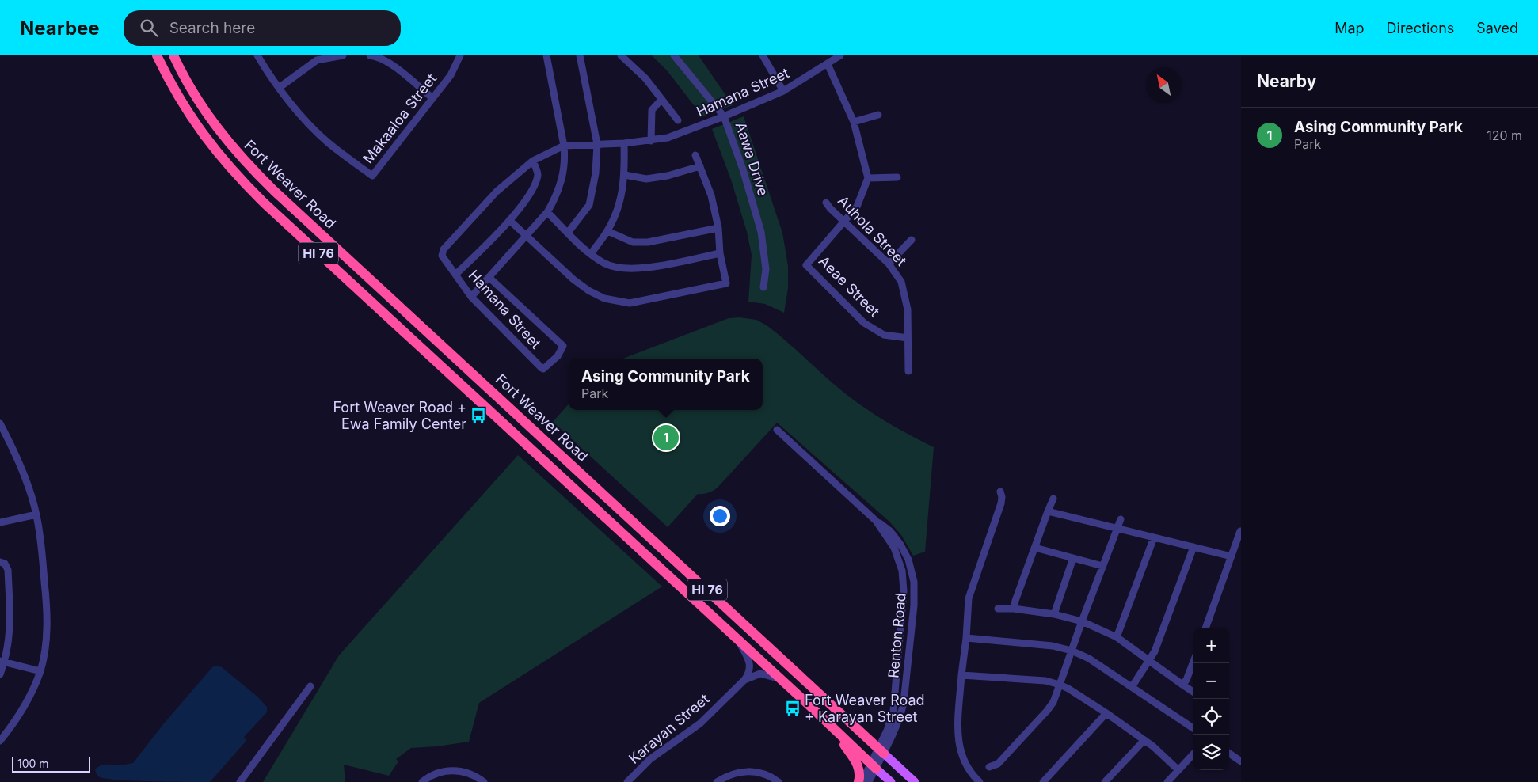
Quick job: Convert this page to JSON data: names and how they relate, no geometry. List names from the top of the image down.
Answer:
{
  "streets": {
    "highway": ["Fort Weaver Road", "HI 76"],
    "street": [
      "Hamana Street",
      "Makaaloa Street",
      "Aawa Drive",
      "Auhola Street",
      "Aeae Street",
      "Renton Road",
      "Karayan Street"
    ]
  },
  "crossings": [
    ["Hamana Street", "Aawa Drive"],
    ["Fort Weaver Road", "Renton Road"],
    ["Auhola Street", "Aeae Street"],
    ["HI 76", "Renton Road"],
    ["HI 76", "Karayan Street"]
  ],
  "places": {
    "bus stop": ["Fort Weaver Road + Ewa Family Center", "Fort Weaver Road + Karayan Street"]
  },
  "scale_bar": "100 m",
  "north": "top left",
  "page": {
    "header": "Nearbee",
    "search": "Search here",
    "nav": ["Map", "Directions", "Saved"],
    "heading": "Nearby",
    "list": [
      {
        "mark": "1",
        "name": "Asing Community Park",
        "note": "Park",
        "value": "120 m"
      }
    ],
    "popup": ["Asing Community Park", "Park"],
    "pins": "1",
    "map_buttons": ["+", "−"],
    "scale": "100 m"
  }
}
